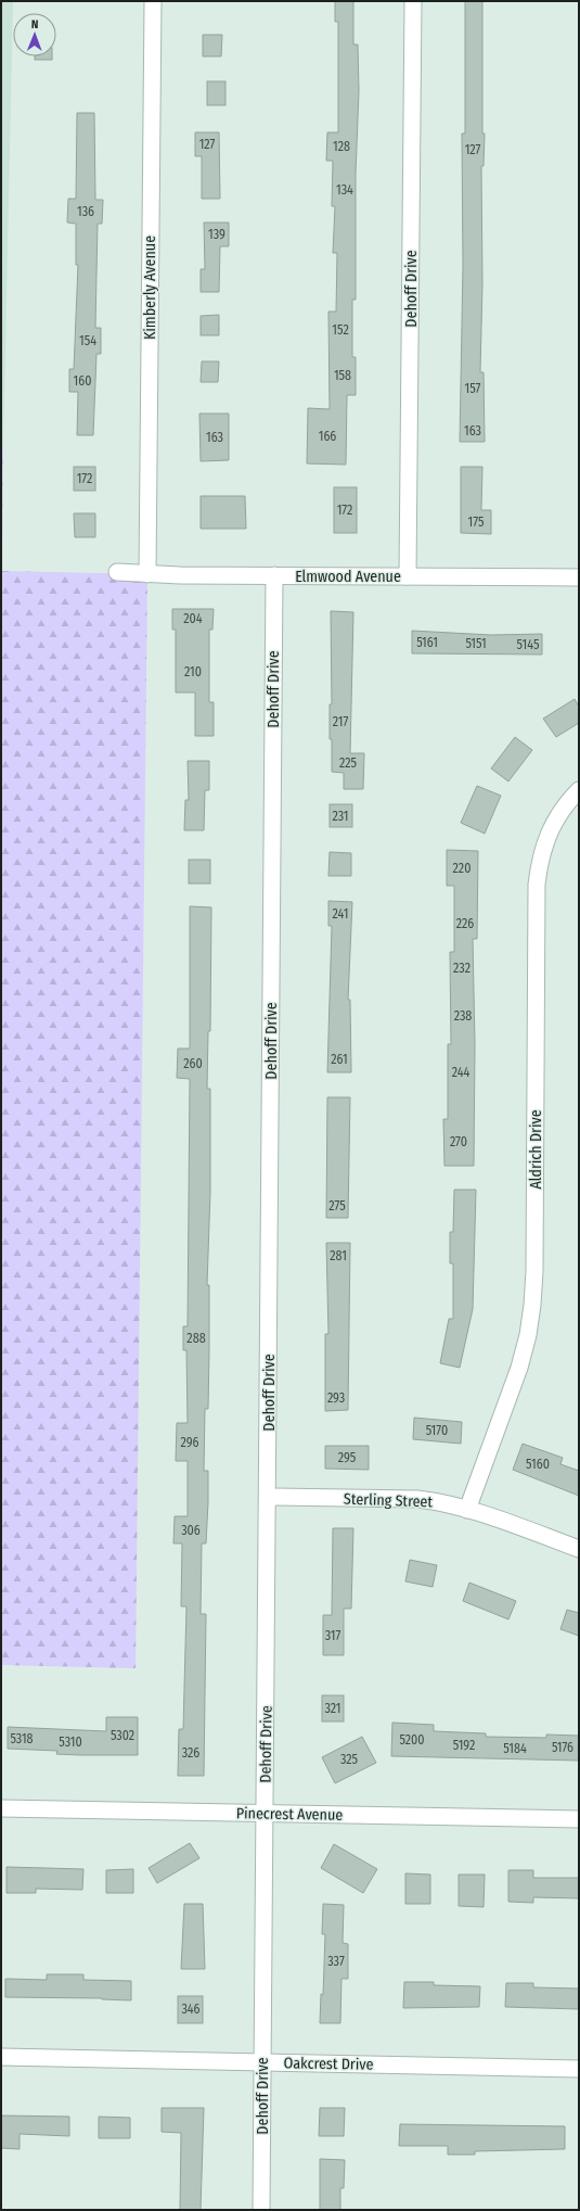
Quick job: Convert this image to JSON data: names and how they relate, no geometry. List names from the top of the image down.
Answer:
{
  "streets": {
    "street": [
      "Kimberly Avenue",
      "Dehoff Drive",
      "Elmwood Avenue",
      "Aldrich Drive",
      "Sterling Street",
      "Pinecrest Avenue",
      "Oakcrest Drive"
    ]
  },
  "crossings": [
    ["Kimberly Avenue", "Elmwood Avenue"],
    ["Dehoff Drive", "Elmwood Avenue"],
    ["Dehoff Drive", "Sterling Street"],
    ["Dehoff Drive", "Pinecrest Avenue"],
    ["Dehoff Drive", "Oakcrest Drive"],
    ["Aldrich Drive", "Sterling Street"]
  ],
  "house_numbers": [
    "127",
    "128",
    "127",
    "134",
    "136",
    "139",
    "152",
    "154",
    "158",
    "160",
    "157",
    "163",
    "166",
    "163",
    "172",
    "172",
    "175",
    "204",
    "5161",
    "5151",
    "5145",
    "210",
    "217",
    "225",
    "231",
    "220",
    "241",
    "226",
    "232",
    "238",
    "261",
    "260",
    "244",
    "270",
    "275",
    "281",
    "288",
    "293",
    "5170",
    "296",
    "295",
    "5160",
    "306",
    "317",
    "321",
    "5302",
    "5318",
    "5200",
    "5310",
    "5192",
    "5176",
    "5184",
    "326",
    "325",
    "337",
    "346"
  ],
  "north": "top"
}
